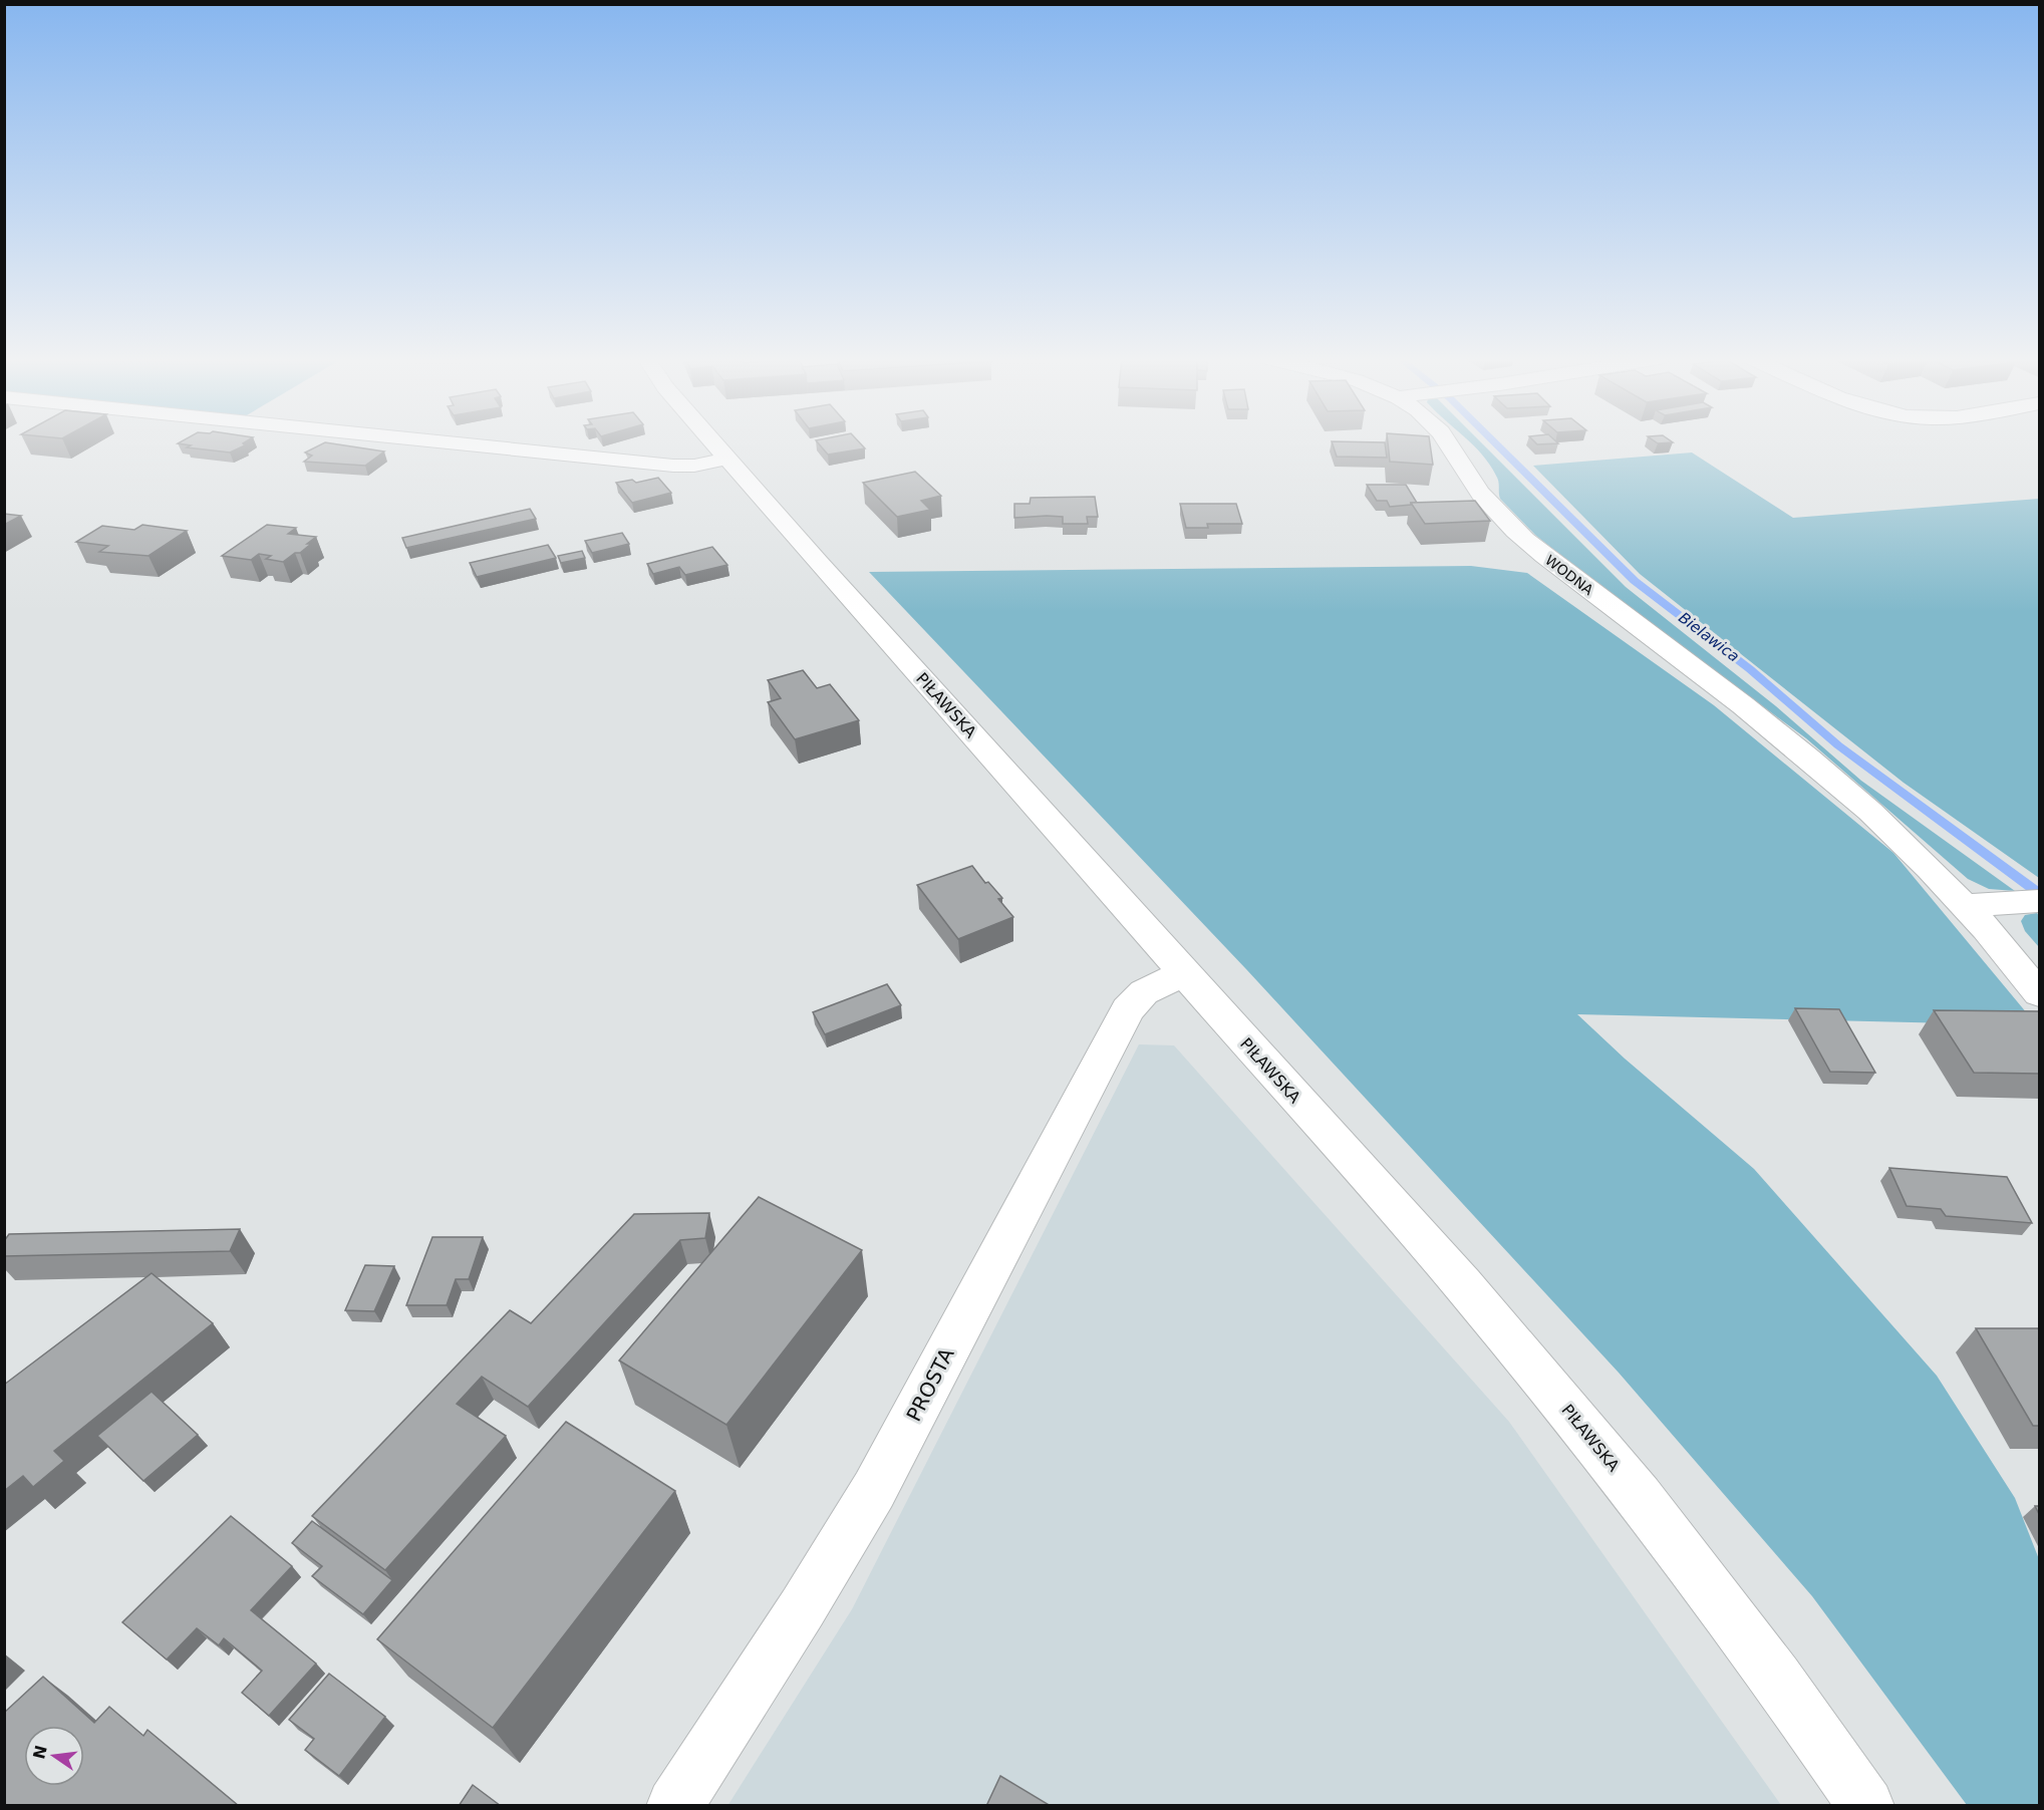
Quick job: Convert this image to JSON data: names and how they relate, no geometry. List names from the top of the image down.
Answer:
{
  "streets": {
    "street": ["WODNA", "PIŁAWSKA", "PROSTA"]
  },
  "crossings": [
    ["PIŁAWSKA", "PROSTA"]
  ],
  "water": ["Bielawica"],
  "north": "left"
}
